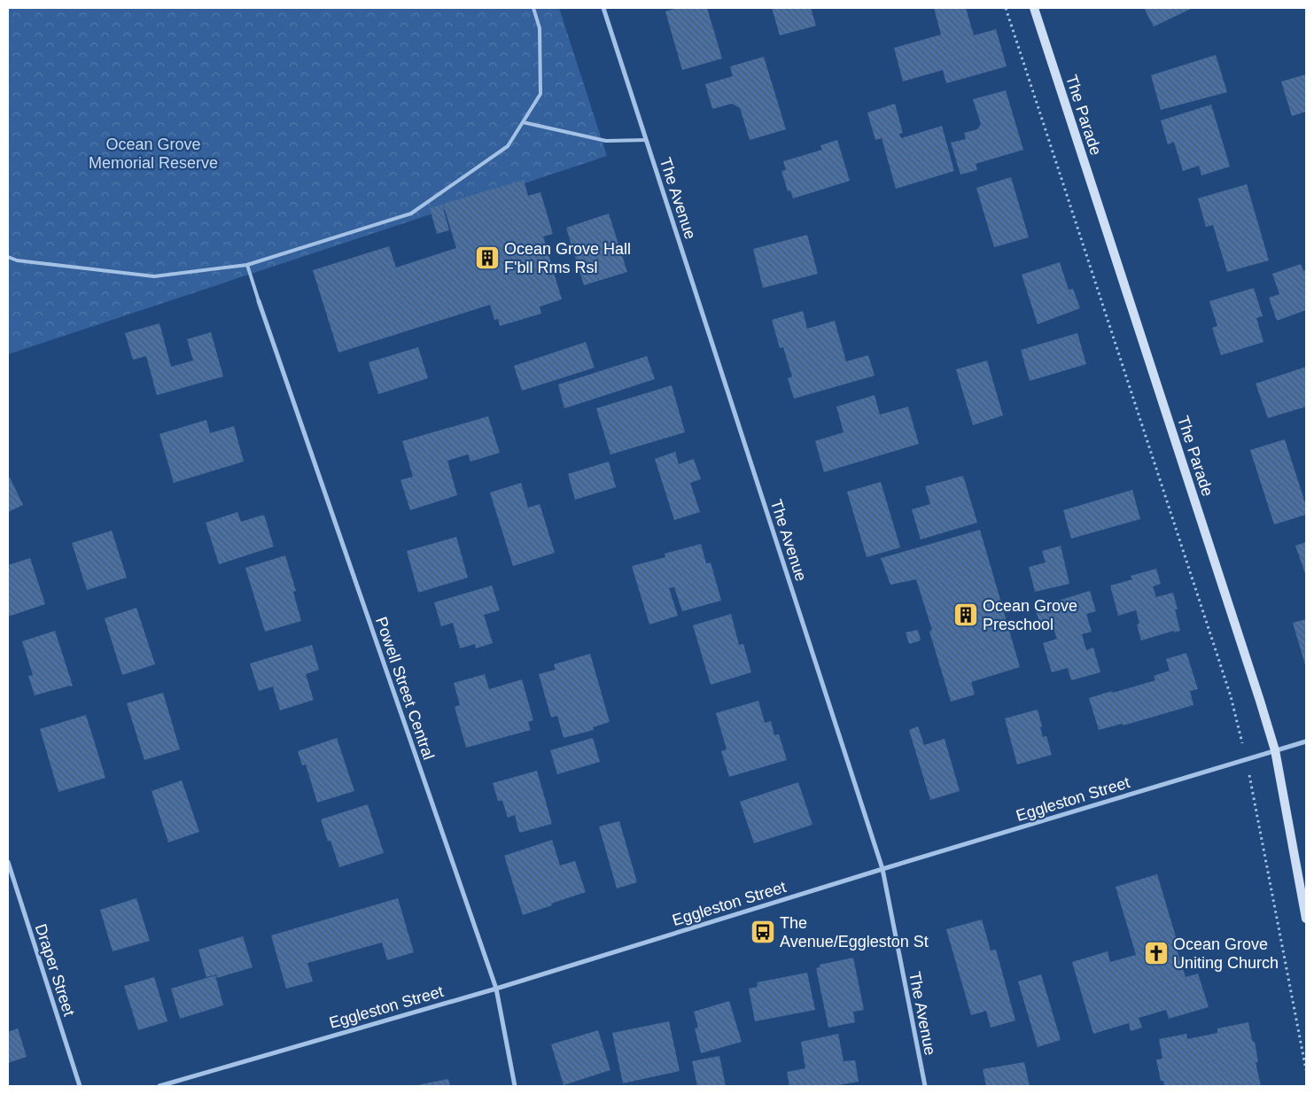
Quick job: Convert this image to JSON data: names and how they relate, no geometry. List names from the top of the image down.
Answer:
{
  "streets": {
    "main road": ["The Parade"],
    "street": [
      "The Avenue",
      "Powell Street Central",
      "Eggleston Street",
      "Draper Street"
    ]
  },
  "crossings": [
    ["The Parade", "Eggleston Street"],
    ["The Avenue", "Eggleston Street"],
    ["Powell Street Central", "Eggleston Street"]
  ],
  "parks": ["Ocean Grove Memorial Reserve"],
  "places": {
    "building": ["Ocean Grove Hall F'bll Rms Rsl", "Ocean Grove Preschool"],
    "bus stop": ["The Avenue/Eggleston St"],
    "church": ["Ocean Grove Uniting Church"]
  }
}
